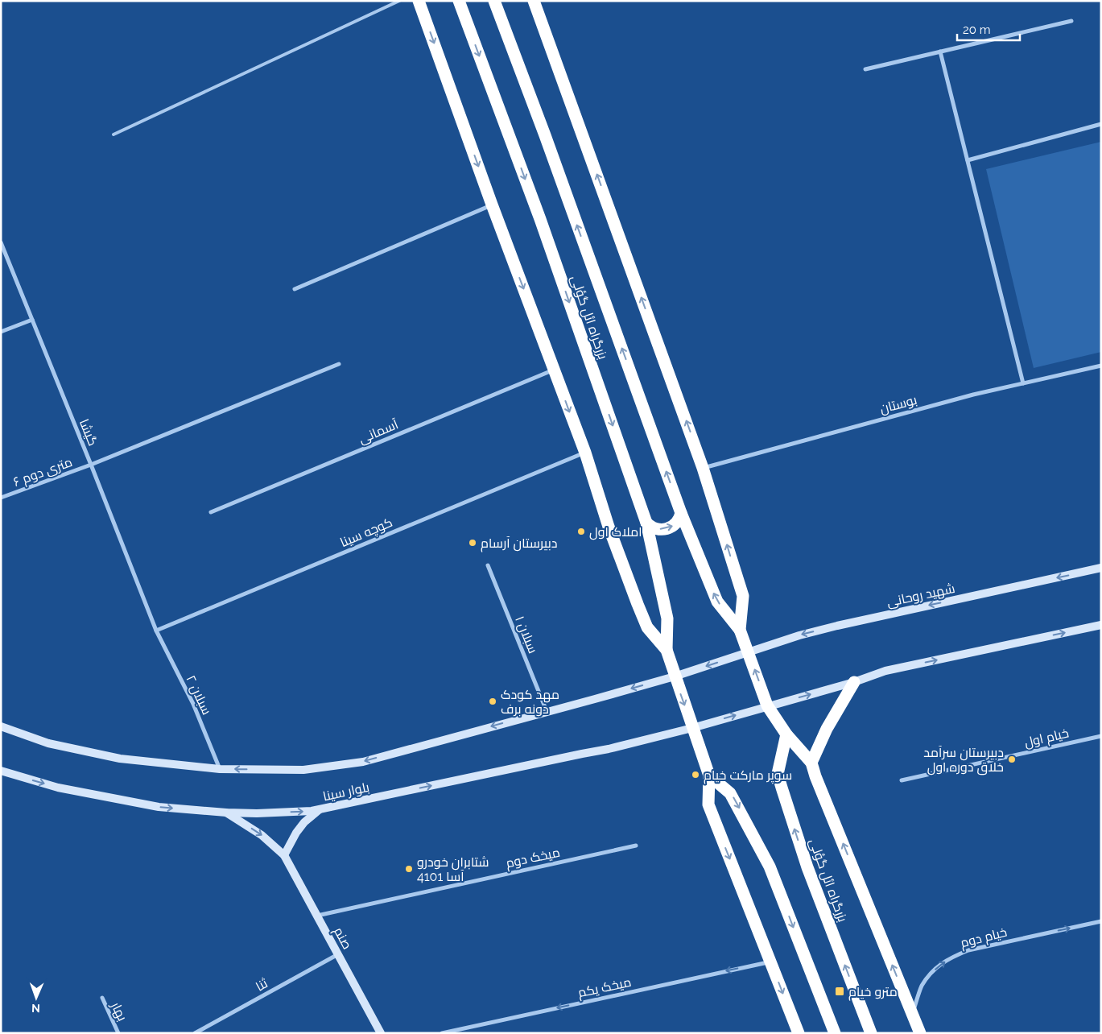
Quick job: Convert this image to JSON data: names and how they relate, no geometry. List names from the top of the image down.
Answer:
{
  "streets": {
    "highway": ["بزرگراه ائل گؤلی"],
    "main road": ["شهید روحانی", "بلوار سینا", "صنم"],
    "street": [
      "بوستان",
      "آسمانی",
      "گیشا",
      "۶ متری دوم",
      "کوچه سینا",
      "سبلان ۱",
      "سبلان ۲",
      "خیام اول",
      "میخک دوم",
      "خیام دوم",
      "ثنا",
      "میخک یکم",
      "بهار"
    ]
  },
  "crossings": [
    ["گیشا", "۶ متری دوم"],
    ["گیشا", "کوچه سینا"],
    ["گیشا", "سبلان ۲"],
    ["کوچه سینا", "سبلان ۲"],
    ["شهید روحانی", "بلوار سینا"],
    ["سبلان ۱", "بلوار سینا"],
    ["سبلان ۲", "بلوار سینا"],
    ["بلوار سینا", "صنم"],
    ["میخک دوم", "صنم"],
    ["صنم", "ثنا"]
  ],
  "one_way": ["خیام دوم", "میخک یکم"],
  "places": {
    "other": [
      "املاک اول",
      "دبیرستان آرسام",
      "مهد کودک دونه برف",
      "دبیرستان سرآمد خلاق دوره اول",
      "سوپر مارکت خیام",
      "شتابران خودرو 4101 آسا"
    ],
    "transit": ["مترو خیام"]
  },
  "scale_bar": "20 m",
  "north": "bottom"
}
